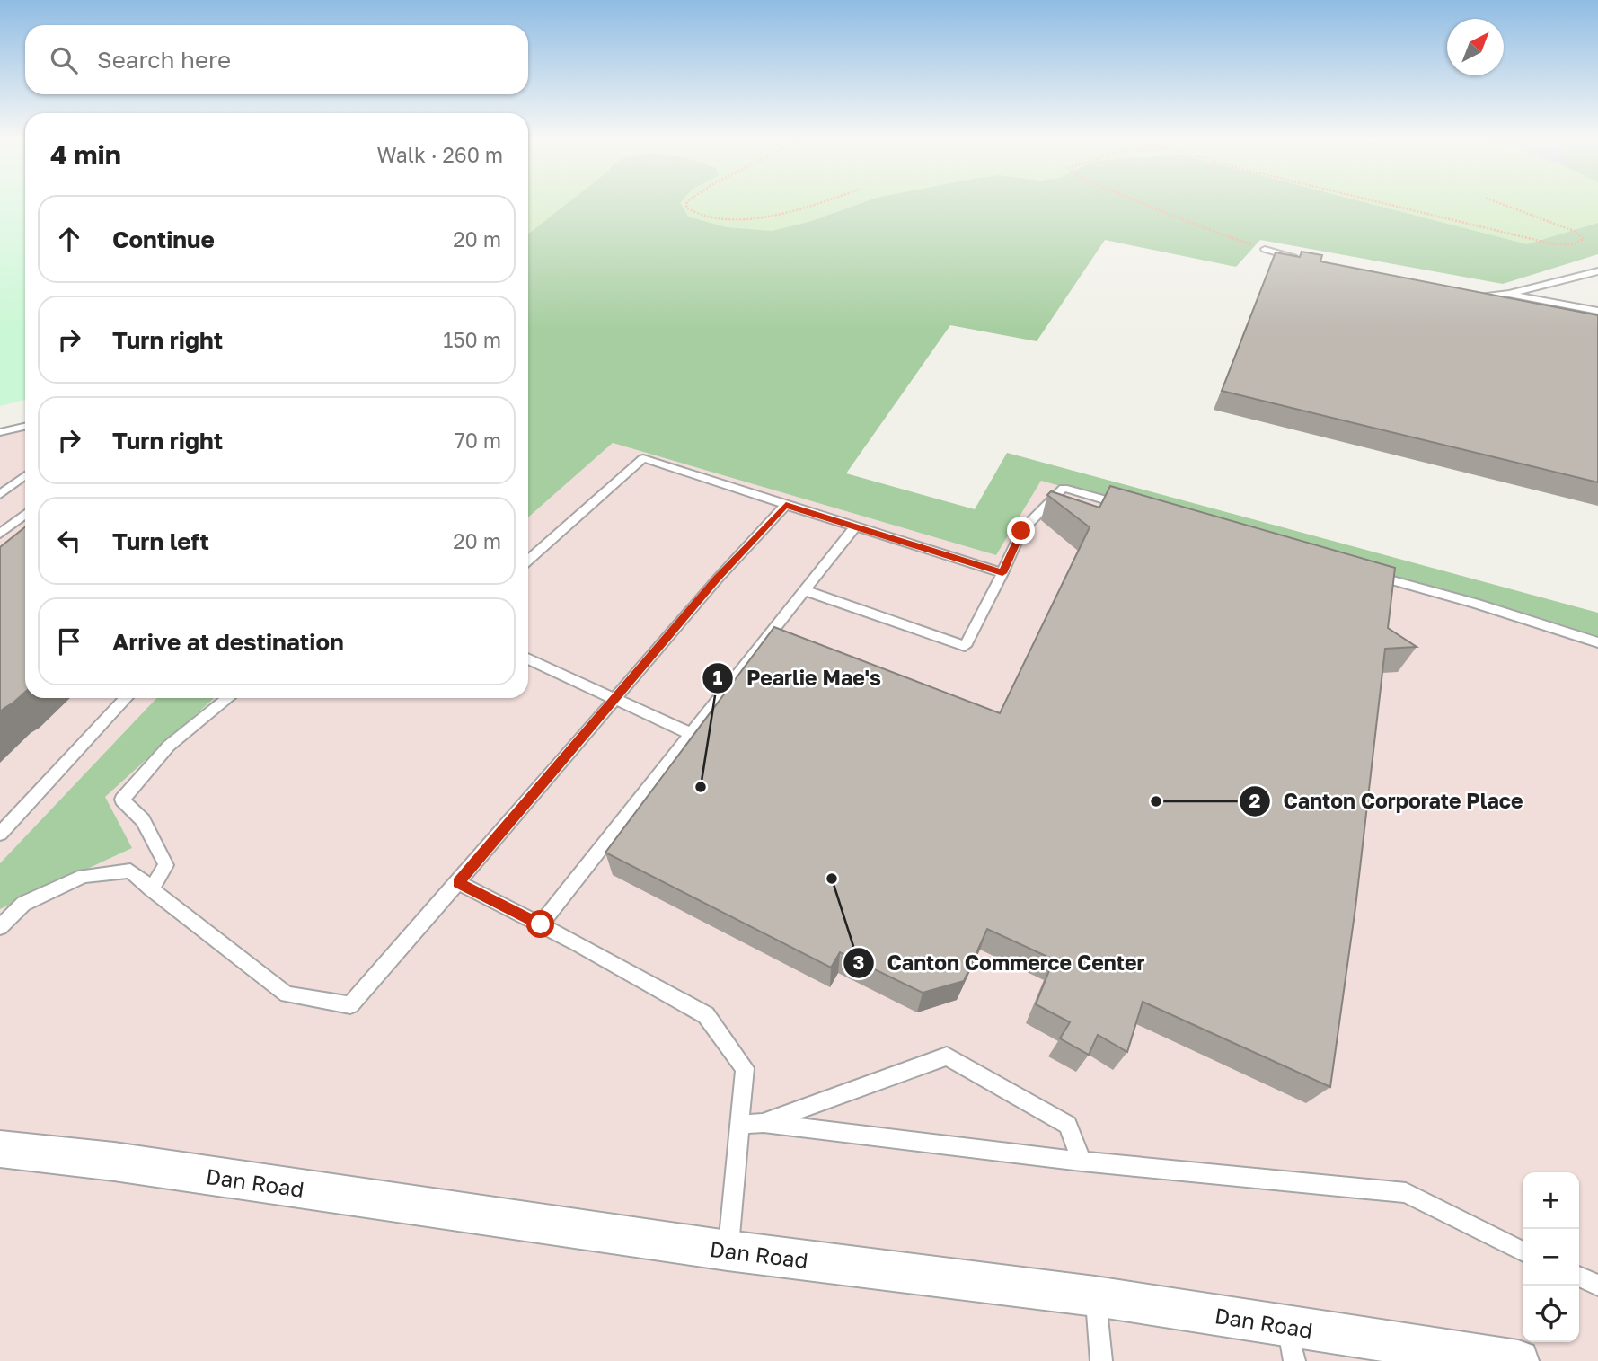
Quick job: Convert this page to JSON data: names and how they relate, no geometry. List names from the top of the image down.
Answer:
{
  "streets": {
    "street": ["Dan Road"]
  },
  "places": ["Pearlie Mae's", "Canton Corporate Place", "Canton Commerce Center"],
  "north": "top right",
  "page": {
    "search": "Search here",
    "heading": ["4 min", "Walk · 260 m"],
    "list": [
      ["Continue", "20 m"],
      ["Turn right", "150 m"],
      ["Turn right", "70 m"],
      ["Turn left", "20 m"],
      "Arrive at destination"
    ],
    "map_buttons": ["+", "−"]
  }
}
